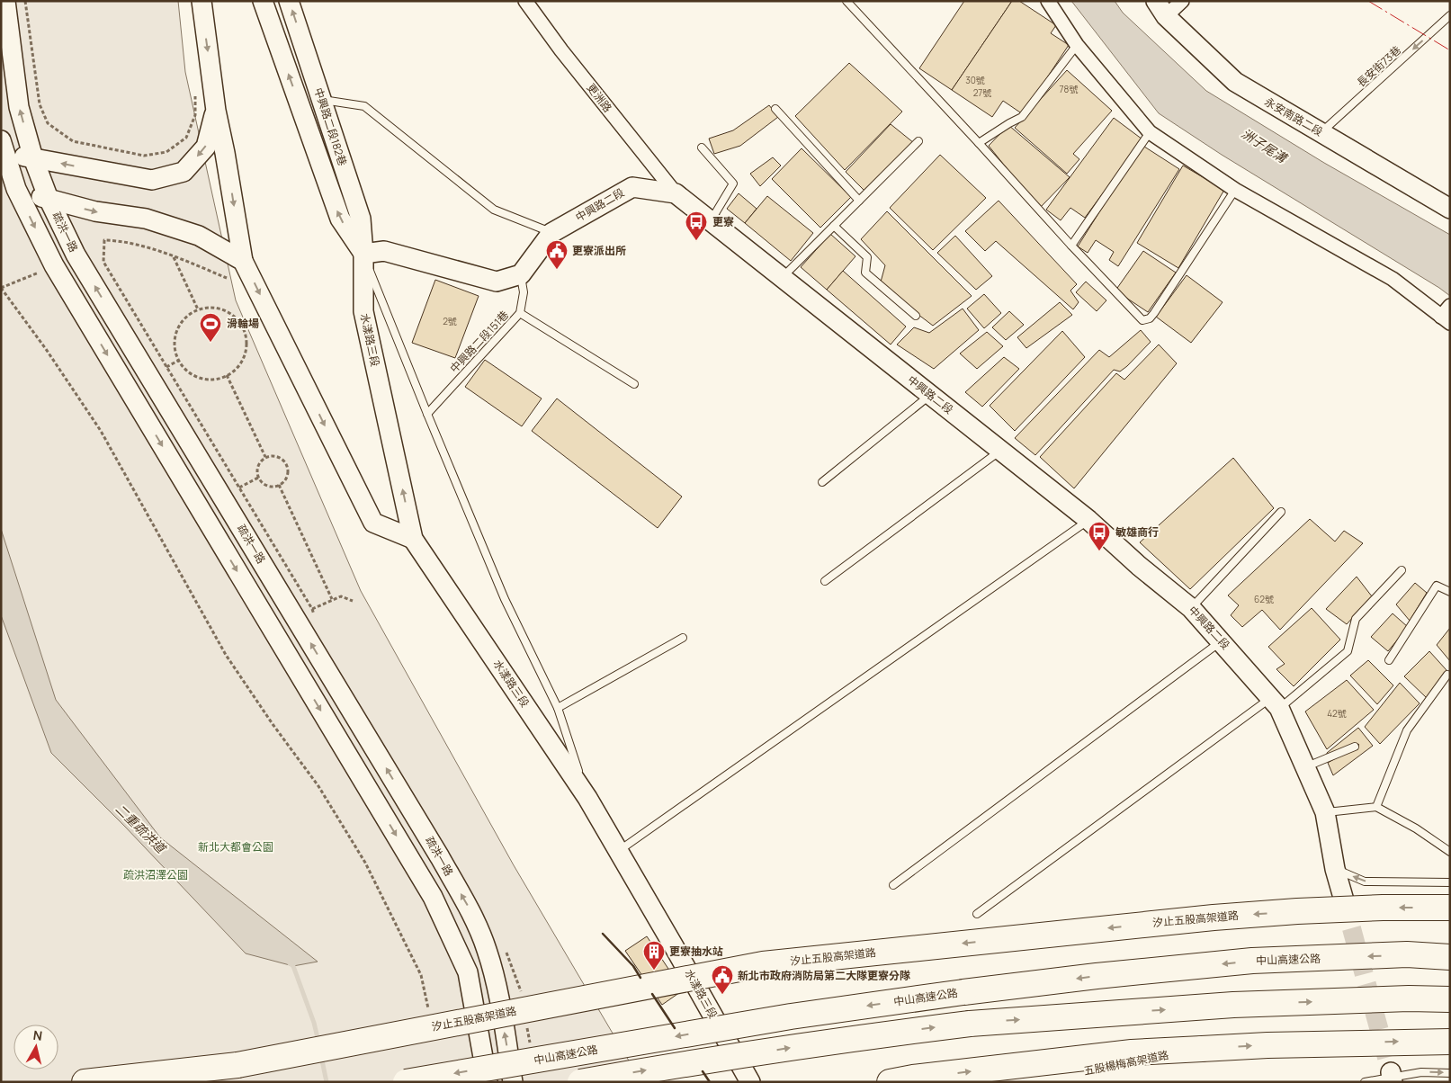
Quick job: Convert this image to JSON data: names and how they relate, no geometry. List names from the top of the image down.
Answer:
{
  "streets": {
    "highway": ["汐止五股高架道路", "中山高速公路", "五股楊梅高架道路"],
    "street": [
      "更洲路",
      "永安南路二段",
      "中興路二段182巷",
      "中興路二段",
      "疏洪一路",
      "水漾路三段"
    ],
    "lane": ["長安街73巷", "中興路二段151巷"]
  },
  "crossings": [
    ["長安街73巷", "永安南路二段"],
    ["更洲路", "中興路二段"],
    ["中興路二段182巷", "水漾路三段"],
    ["中興路二段", "中興路二段151巷"]
  ],
  "one_way": ["長安街73巷"],
  "water": ["洲子尾溝", "二重疏洪道"],
  "parks": ["新北大都會公園", "疏洪沼澤公園"],
  "places": {
    "bus stop": ["更寮", "敏雄商行"],
    "public building": ["更寮派出所", "新北市政府消防局第二大隊更寮分隊"],
    "sports": ["滑輪場"],
    "building": ["更寮抽水站"]
  },
  "house_numbers": [
    "30號",
    "78號",
    "27號",
    "2號",
    "62號",
    "42號"
  ],
  "north": "top"
}
